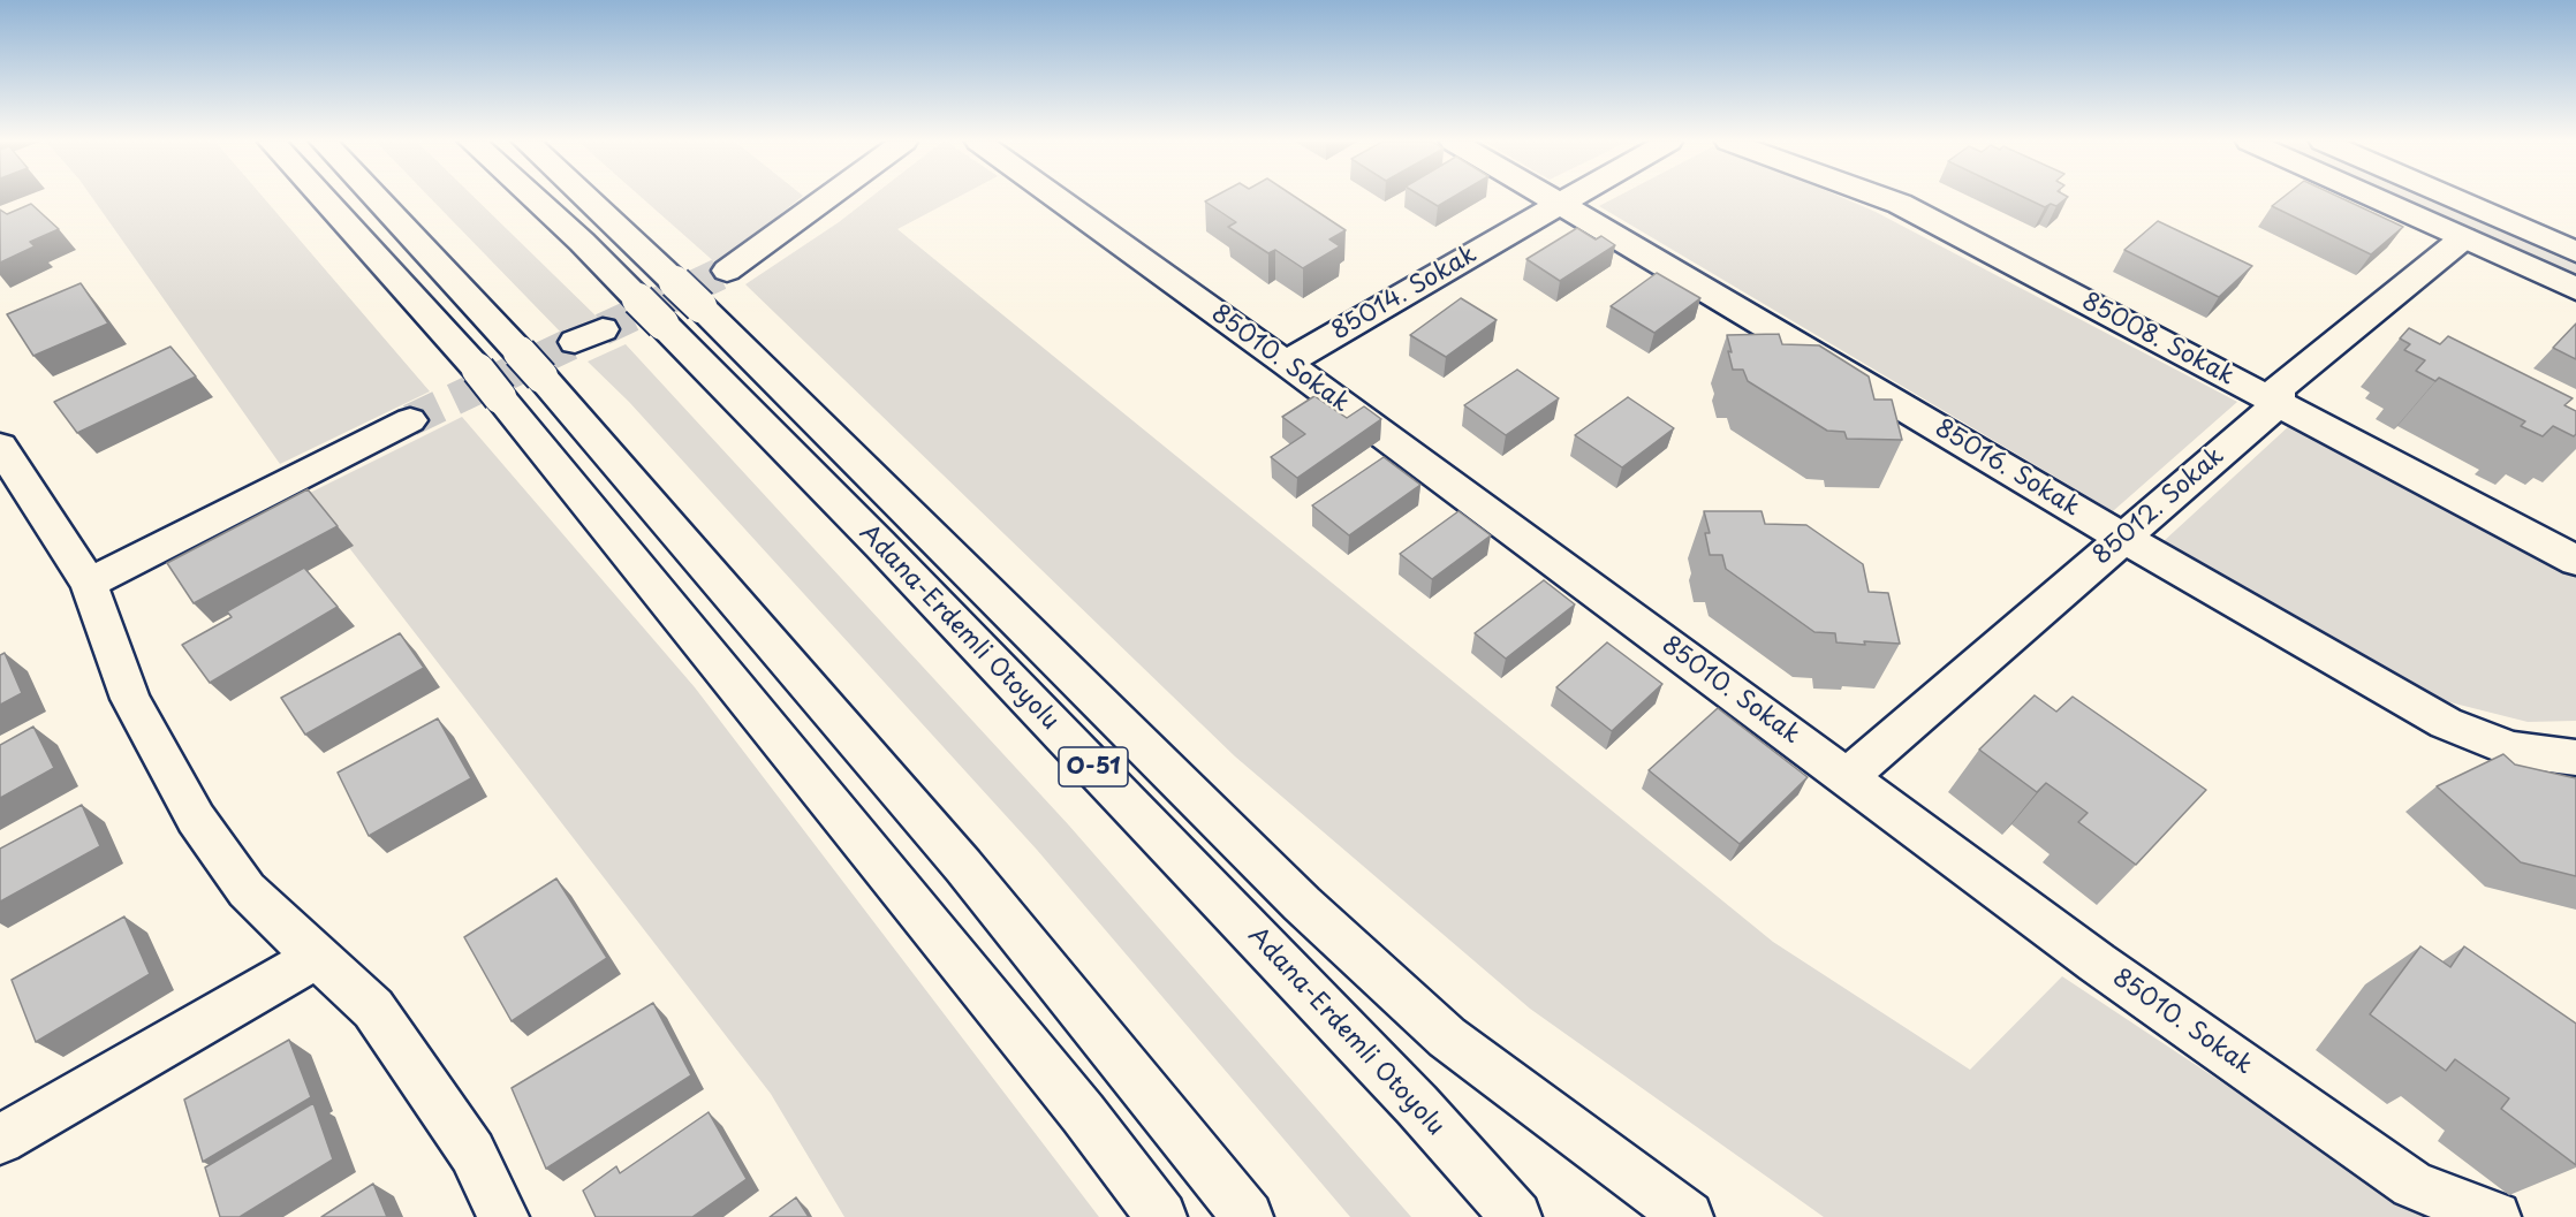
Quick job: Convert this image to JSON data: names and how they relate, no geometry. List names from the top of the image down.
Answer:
{
  "streets": {
    "main road": [
      "85014. Sokak",
      "85008. Sokak",
      "85010. Sokak",
      "85016. Sokak",
      "85012. Sokak",
      "Adana-Erdemli Otoyolu",
      "O-51"
    ]
  },
  "crossings": [
    ["85014. Sokak", "85010. Sokak"],
    ["85014. Sokak", "85016. Sokak"],
    ["85008. Sokak", "85012. Sokak"],
    ["85010. Sokak", "85012. Sokak"],
    ["85016. Sokak", "85012. Sokak"]
  ]
}
